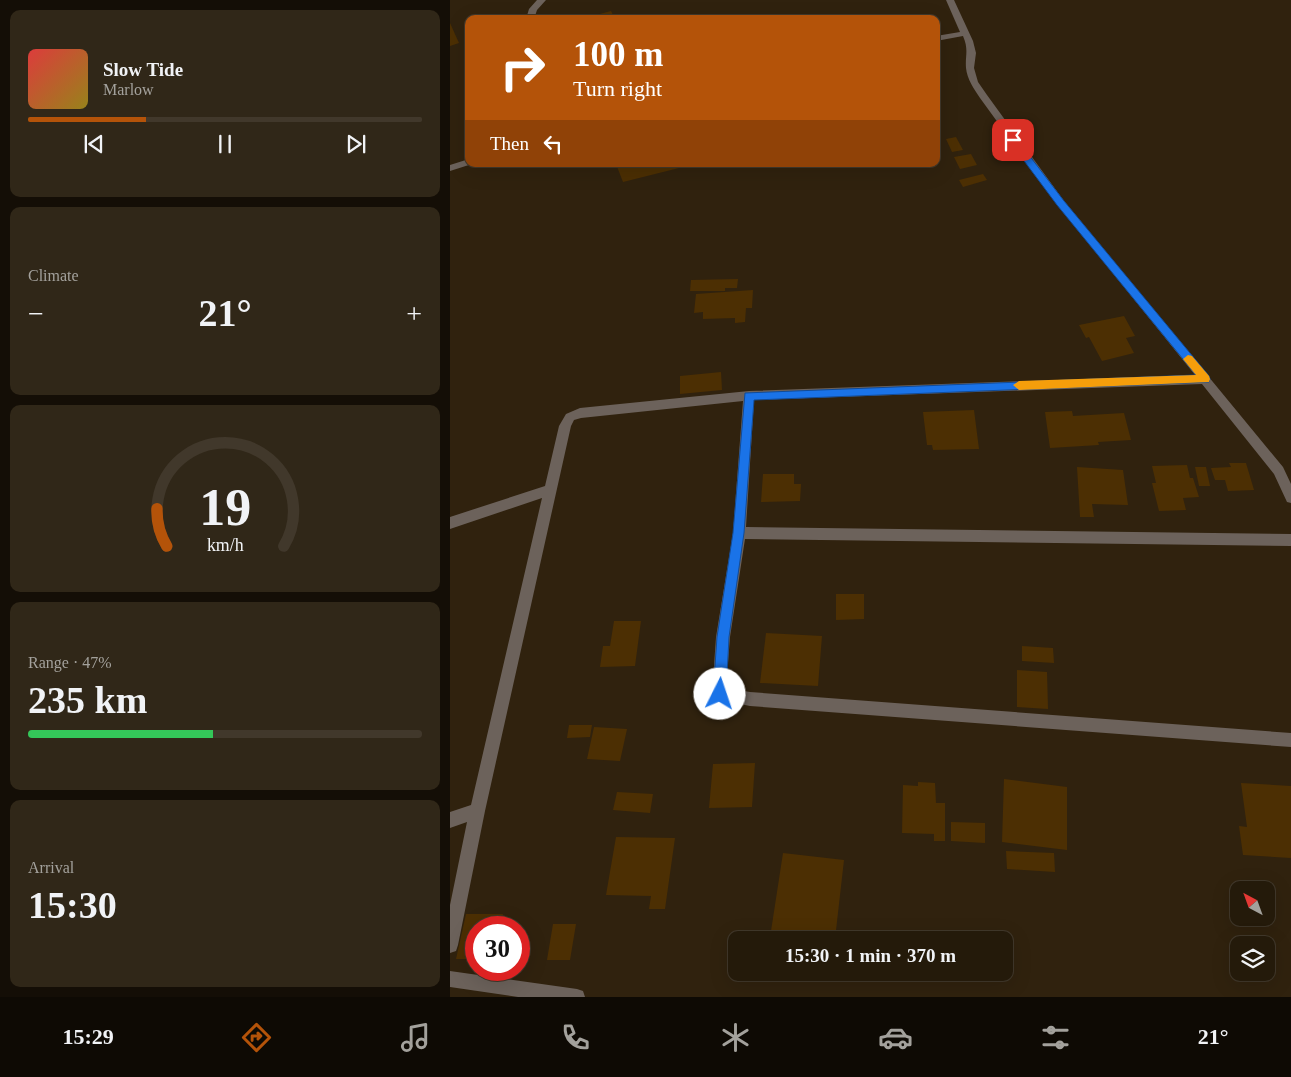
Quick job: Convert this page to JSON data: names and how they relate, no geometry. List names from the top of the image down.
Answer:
{
  "north": "top left",
  "page": {
    "turn": ["100 m", "Turn right"],
    "song": ["Slow Tide", "Marlow"],
    "then": "Then",
    "tile": [
      "Climate",
      ["Range · 47%", "235 km"],
      ["Arrival", "15:30"]
    ],
    "heat": ["−", "21°", "+"],
    "limit": "30",
    "trip": "15:30 · 1 min · 370 m",
    "tabs": ["15:29", "21°"],
    "gauge": ["19", "km/h"]
  }
}
